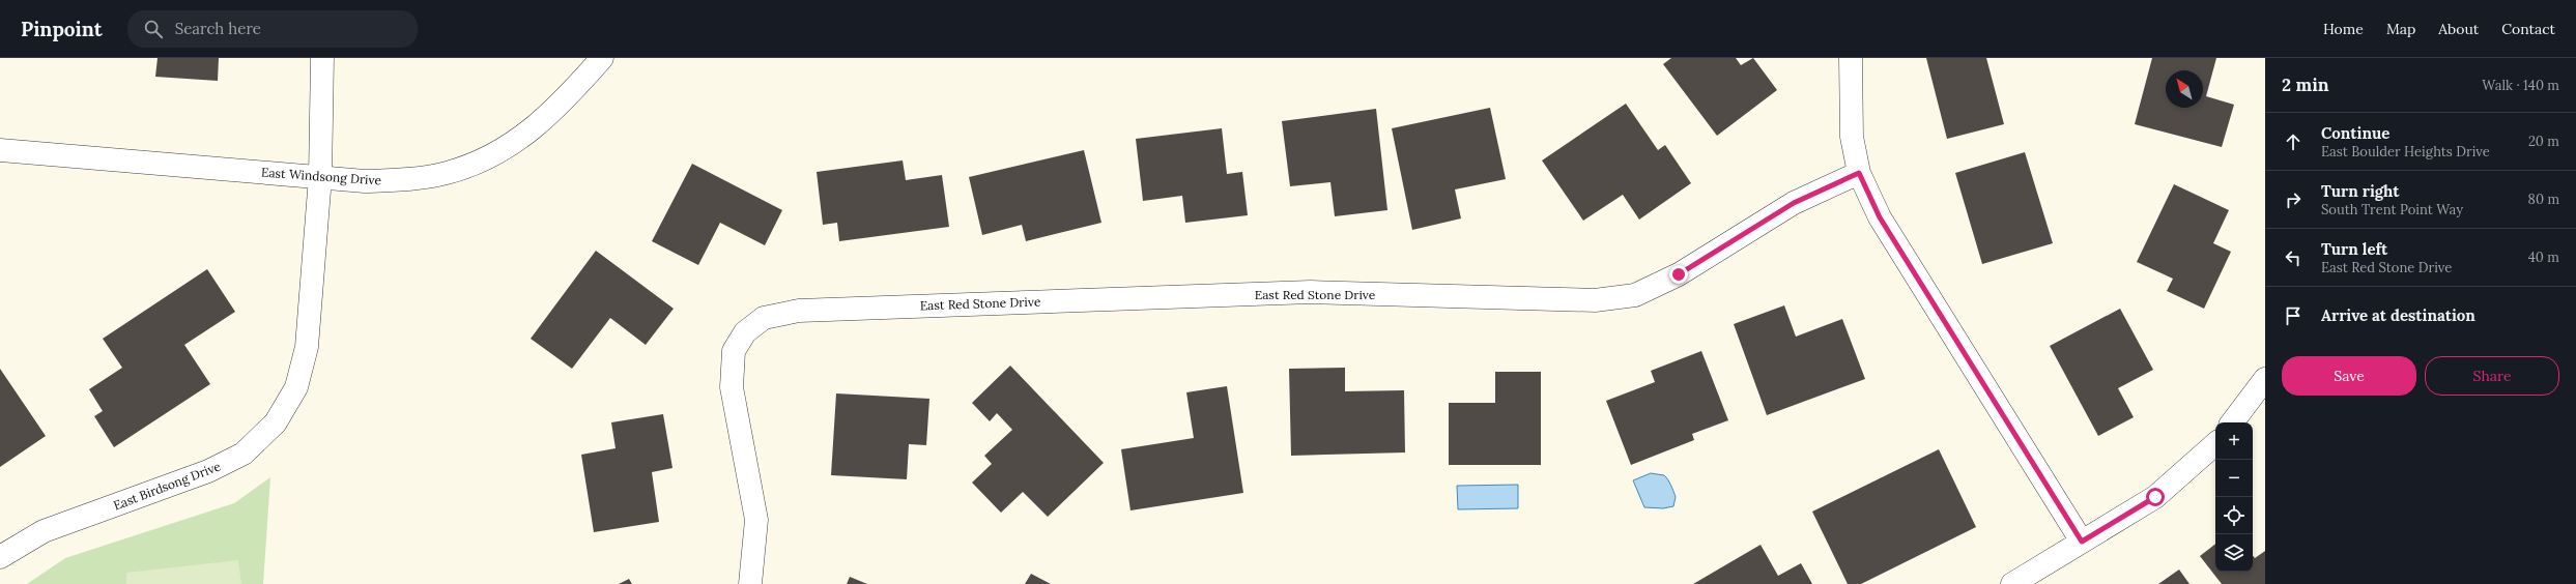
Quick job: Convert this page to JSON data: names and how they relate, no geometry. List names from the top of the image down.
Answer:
{
  "streets": {
    "street": ["East Windsong Drive", "East Red Stone Drive", "East Birdsong Drive"]
  },
  "crossings": [
    ["East Windsong Drive", "East Birdsong Drive"]
  ],
  "north": "top left",
  "page": {
    "header": "Pinpoint",
    "search": "Search here",
    "nav": [
      "Home",
      "Map",
      "About",
      "Contact"
    ],
    "heading": ["2 min", "Walk · 140 m"],
    "list": [
      ["Continue", "East Boulder Heights Drive", "20 m"],
      ["Turn right", "South Trent Point Way", "80 m"],
      ["Turn left", "East Red Stone Drive", "40 m"],
      "Arrive at destination"
    ],
    "buttons": ["Save", "Share"],
    "map_buttons": ["+", "−"]
  }
}
